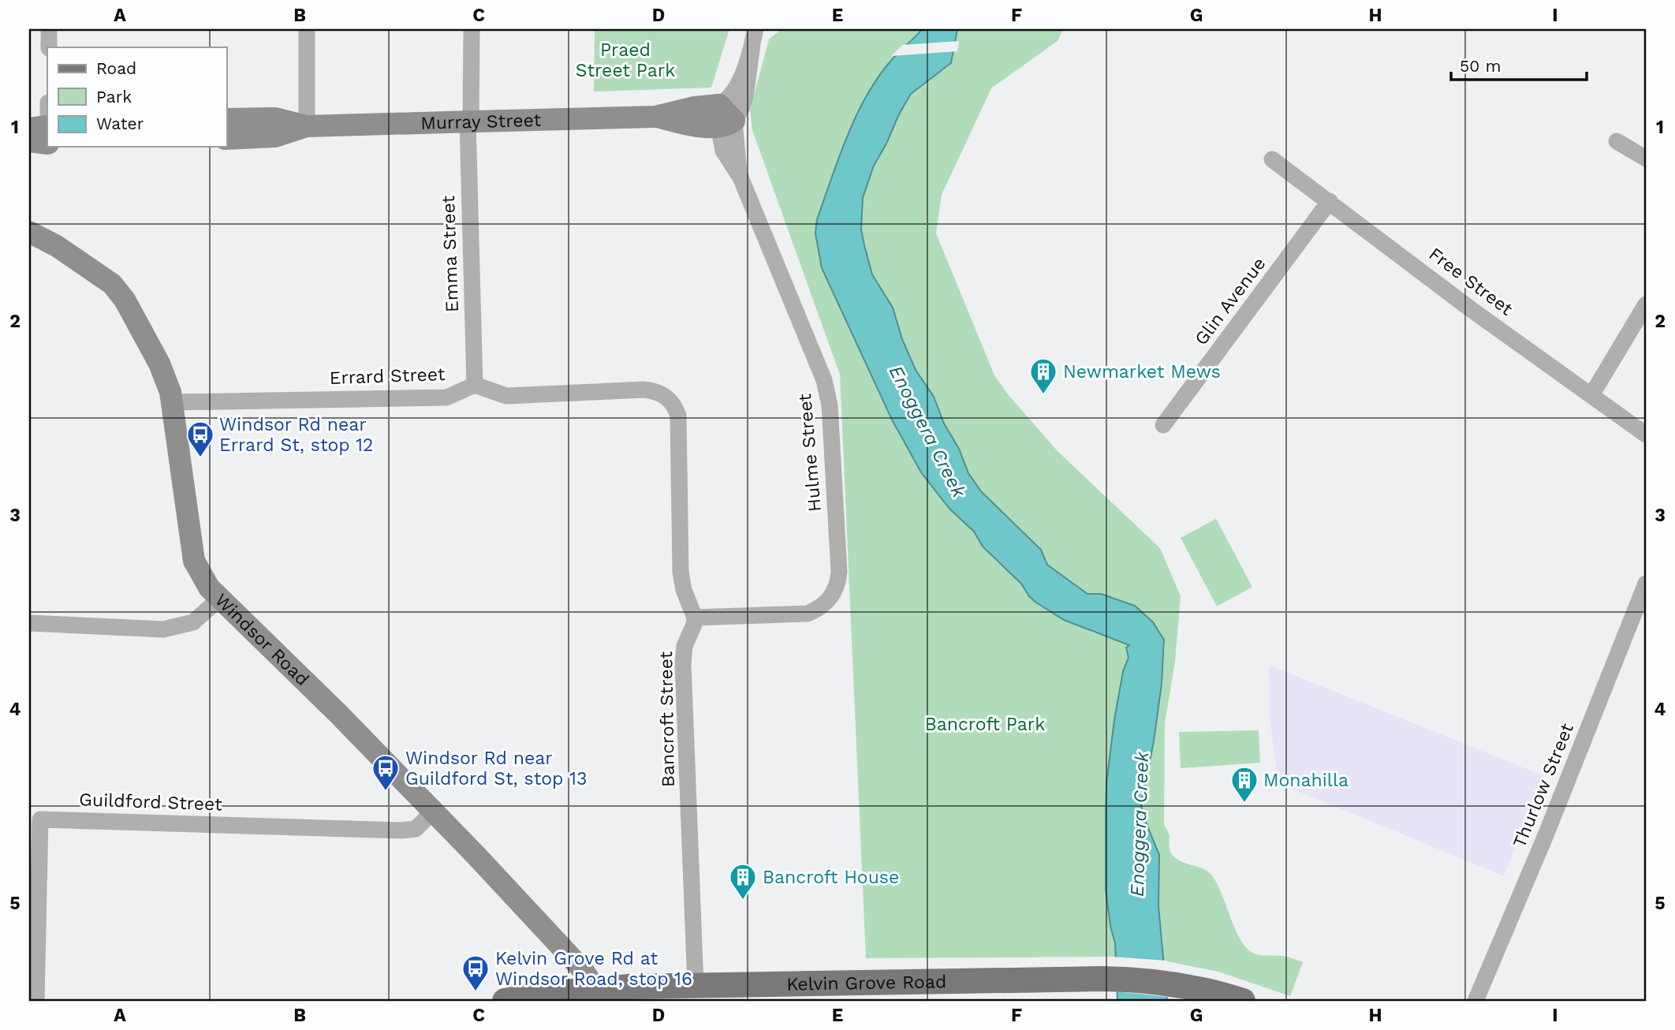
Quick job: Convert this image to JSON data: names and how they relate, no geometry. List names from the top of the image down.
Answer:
{
  "streets": {
    "main road": ["Murray Street", "Windsor Road", "Kelvin Grove Road"],
    "street": [
      "Emma Street",
      "Free Street",
      "Glin Avenue",
      "Errard Street",
      "Hulme Street",
      "Bancroft Street",
      "Thurlow Street",
      "Guildford Street"
    ]
  },
  "crossings": [
    ["Murray Street", "Emma Street"],
    ["Murray Street", "Hulme Street"],
    ["Emma Street", "Errard Street"],
    ["Free Street", "Glin Avenue"],
    ["Errard Street", "Windsor Road"],
    ["Hulme Street", "Bancroft Street"],
    ["Windsor Road", "Guildford Street"],
    ["Windsor Road", "Kelvin Grove Road"],
    ["Bancroft Street", "Kelvin Grove Road"]
  ],
  "water": ["Enoggera Creek"],
  "parks": ["Praed Street Park", "Bancroft Park"],
  "places": {
    "building": ["Newmarket Mews", "Monahilla", "Bancroft House"],
    "bus stop": ["Windsor Rd near Errard St, stop 12", "Windsor Rd near Guildford St, stop 13", "Kelvin Grove Rd at Windsor Road, stop 16"]
  },
  "legend": ["Road", "Park", "Water"],
  "scale_bar": "50 m",
  "grid": {
    "columns": [
      "A",
      "B",
      "C",
      "D",
      "E",
      "F",
      "G",
      "H",
      "I"
    ],
    "rows": [
      "1",
      "2",
      "3",
      "4",
      "5"
    ]
  }
}
